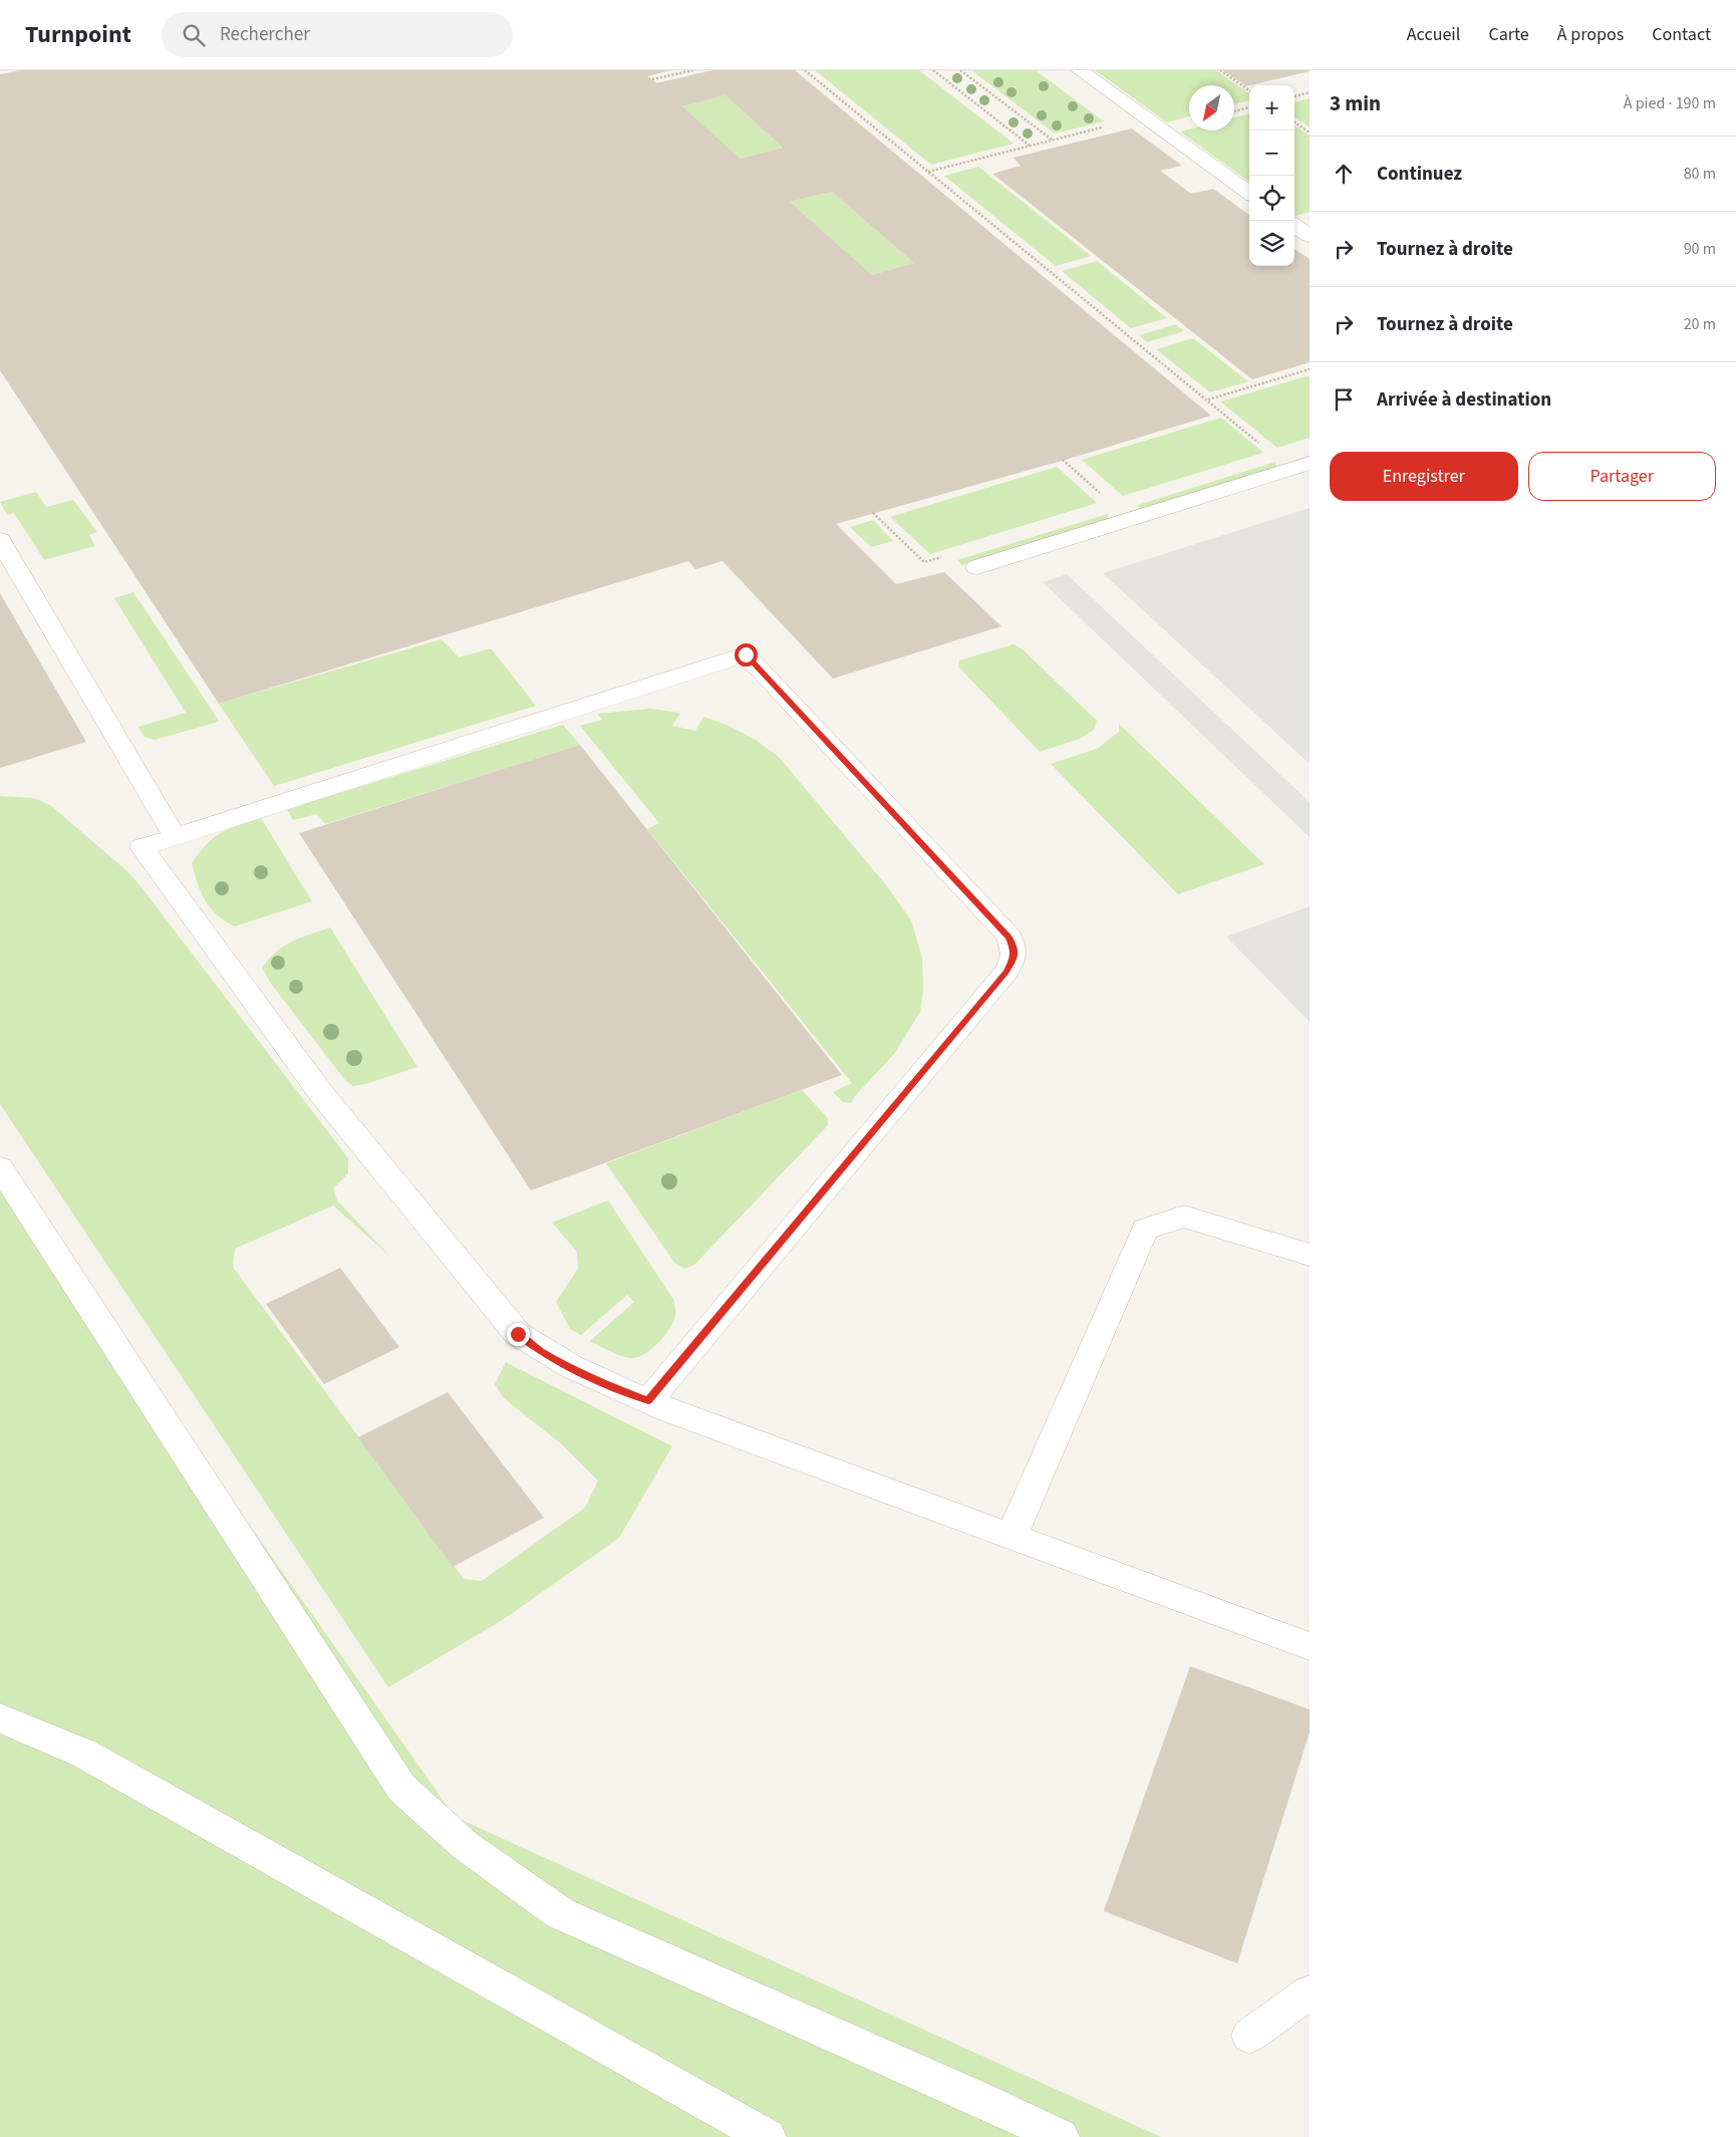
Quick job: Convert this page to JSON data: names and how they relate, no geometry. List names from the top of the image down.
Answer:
{
  "north": "bottom left",
  "page": {
    "header": "Turnpoint",
    "search": "Rechercher",
    "nav": [
      "Accueil",
      "Carte",
      "À propos",
      "Contact"
    ],
    "heading": ["3 min", "À pied · 190 m"],
    "map_buttons": ["+", "−"],
    "list": [
      ["Continuez", "80 m"],
      ["Tournez à droite", "90 m"],
      ["Tournez à droite", "20 m"],
      "Arrivée à destination"
    ],
    "buttons": ["Enregistrer", "Partager"]
  }
}
